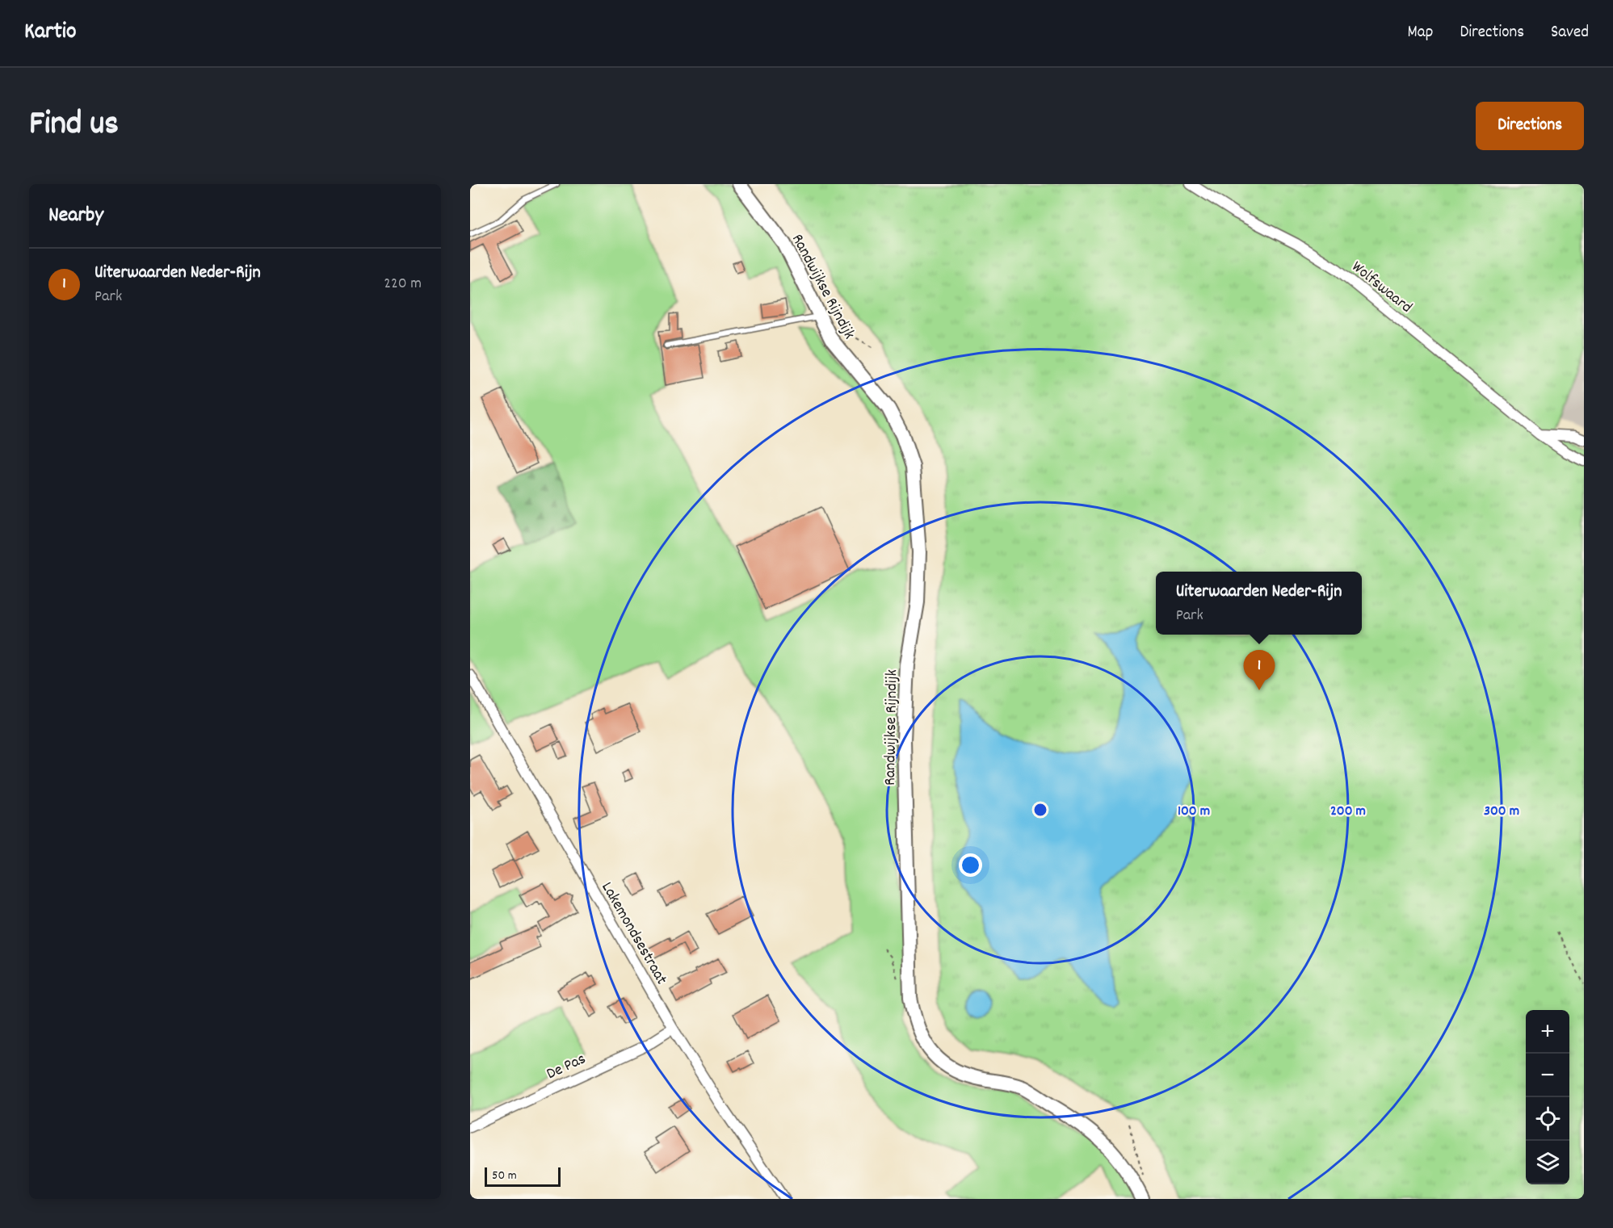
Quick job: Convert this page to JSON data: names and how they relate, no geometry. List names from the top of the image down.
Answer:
{
  "streets": {
    "street": [
      "Randwijkse Rijndijk",
      "Wolfswaard",
      "Lakemondsestraat",
      "De Pas"
    ]
  },
  "crossings": [
    ["Lakemondsestraat", "De Pas"]
  ],
  "scale_bar": "50 m",
  "page": {
    "header": "Kartio",
    "nav": ["Map", "Directions", "Saved"],
    "title": "Find us",
    "buttons": "Directions",
    "heading": "Nearby",
    "list": [
      {
        "mark": "1",
        "name": "Uiterwaarden Neder-Rijn",
        "note": "Park",
        "value": "220 m"
      }
    ],
    "popup": ["Uiterwaarden Neder-Rijn", "Park"],
    "pins": "1",
    "map_buttons": ["+", "−"],
    "scale": "50 m"
  },
  "rings": ["100 m", "200 m", "300 m"]
}
